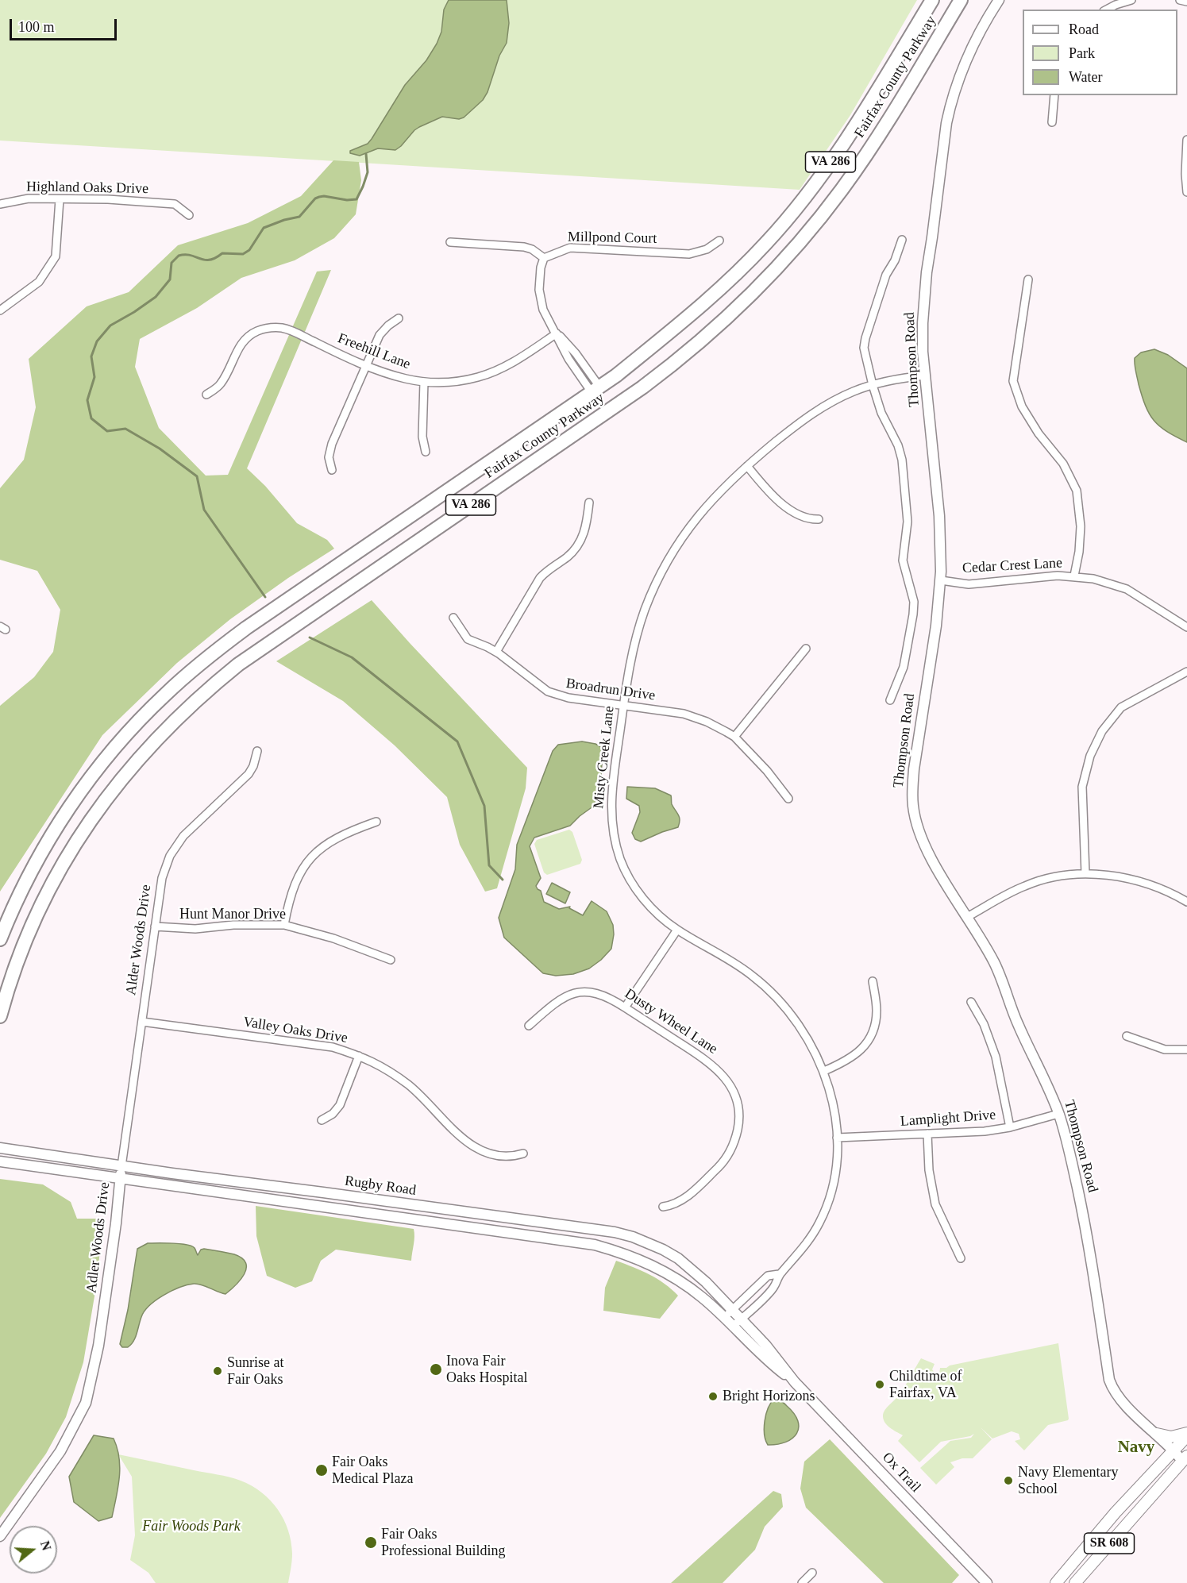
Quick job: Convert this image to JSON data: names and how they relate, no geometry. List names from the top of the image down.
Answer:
{
  "streets": {
    "highway": ["Fairfax County Parkway", "VA 286"],
    "main road": [
      "Thompson Road",
      "Rugby Road",
      "Adler Woods Drive",
      "Ox Trail",
      "SR 608"
    ],
    "street": [
      "Highland Oaks Drive",
      "Millpond Court",
      "Freehill Lane",
      "Cedar Crest Lane",
      "Broadrun Drive",
      "Misty Creek Lane",
      "Hunt Manor Drive",
      "Alder Woods Drive",
      "Dusty Wheel Lane",
      "Valley Oaks Drive",
      "Lamplight Drive"
    ]
  },
  "crossings": [
    ["Thompson Road", "Cedar Crest Lane"],
    ["Thompson Road", "Misty Creek Lane"],
    ["Thompson Road", "Lamplight Drive"],
    ["Thompson Road", "SR 608"],
    ["Broadrun Drive", "Misty Creek Lane"],
    ["Misty Creek Lane", "Lamplight Drive"],
    ["Misty Creek Lane", "Rugby Road"],
    ["Misty Creek Lane", "Ox Trail"],
    ["Hunt Manor Drive", "Alder Woods Drive"],
    ["Alder Woods Drive", "Valley Oaks Drive"],
    ["Alder Woods Drive", "Rugby Road"],
    ["Alder Woods Drive", "Adler Woods Drive"],
    ["Rugby Road", "Adler Woods Drive"],
    ["Rugby Road", "Ox Trail"]
  ],
  "districts": ["Navy"],
  "parks": ["Fair Woods Park"],
  "places": [
    "Inova Fair Oaks Hospital",
    "Sunrise at Fair Oaks",
    "Childtime of Fairfax, VA",
    "Bright Horizons",
    "Fair Oaks Medical Plaza",
    "Navy Elementary School",
    "Fair Oaks Professional Building"
  ],
  "legend": ["Road", "Park", "Water"],
  "scale_bar": "100 m",
  "north": "right"
}
